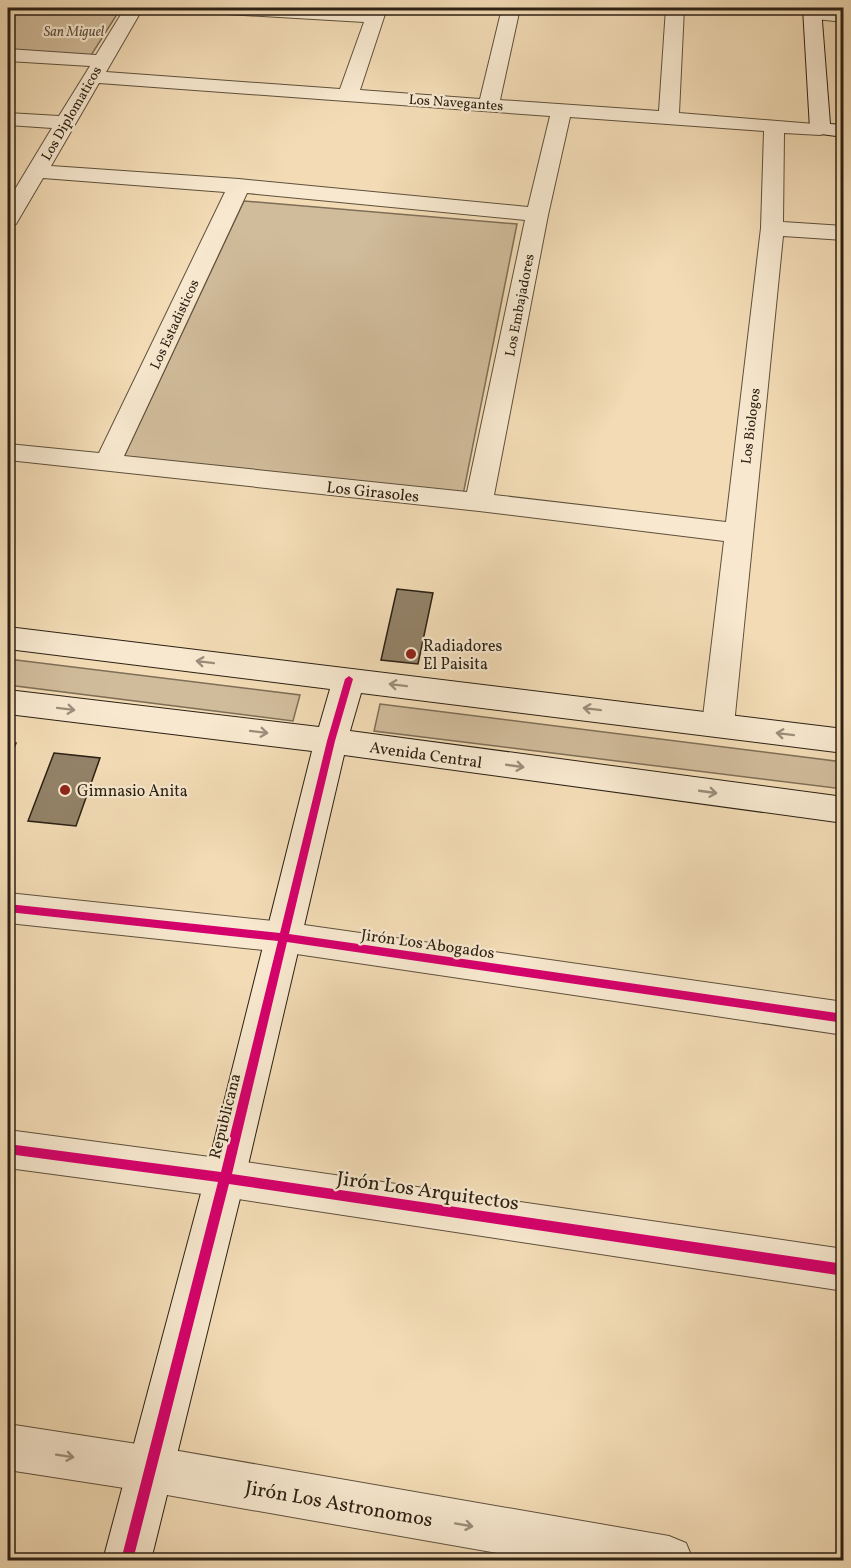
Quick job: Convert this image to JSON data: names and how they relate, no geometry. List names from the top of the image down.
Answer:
{
  "streets": {
    "street": [
      "Los Navegantes",
      "Los Diplomaticos",
      "Los Embajadores",
      "Los Estadisticos",
      "Los Biologos",
      "Los Girasoles",
      "Avenida Central",
      "Jirón Los Abogados",
      "Republicana",
      "Jirón Los Arquitectos",
      "Jirón Los Astronomos"
    ]
  },
  "crossings": [
    ["Los Navegantes", "Los Diplomaticos"],
    ["Los Navegantes", "Los Embajadores"],
    ["Los Navegantes", "Los Biologos"],
    ["Los Embajadores", "Los Girasoles"],
    ["Los Estadisticos", "Los Girasoles"],
    ["Los Biologos", "Los Girasoles"],
    ["Avenida Central", "Republicana"],
    ["Jirón Los Abogados", "Republicana"],
    ["Republicana", "Jirón Los Arquitectos"],
    ["Republicana", "Jirón Los Astronomos"]
  ],
  "one_way": ["Jirón Los Astronomos"],
  "parks": ["San Miguel"],
  "places": ["Radiadores El Paisita", "Gimnasio Anita"]
}
